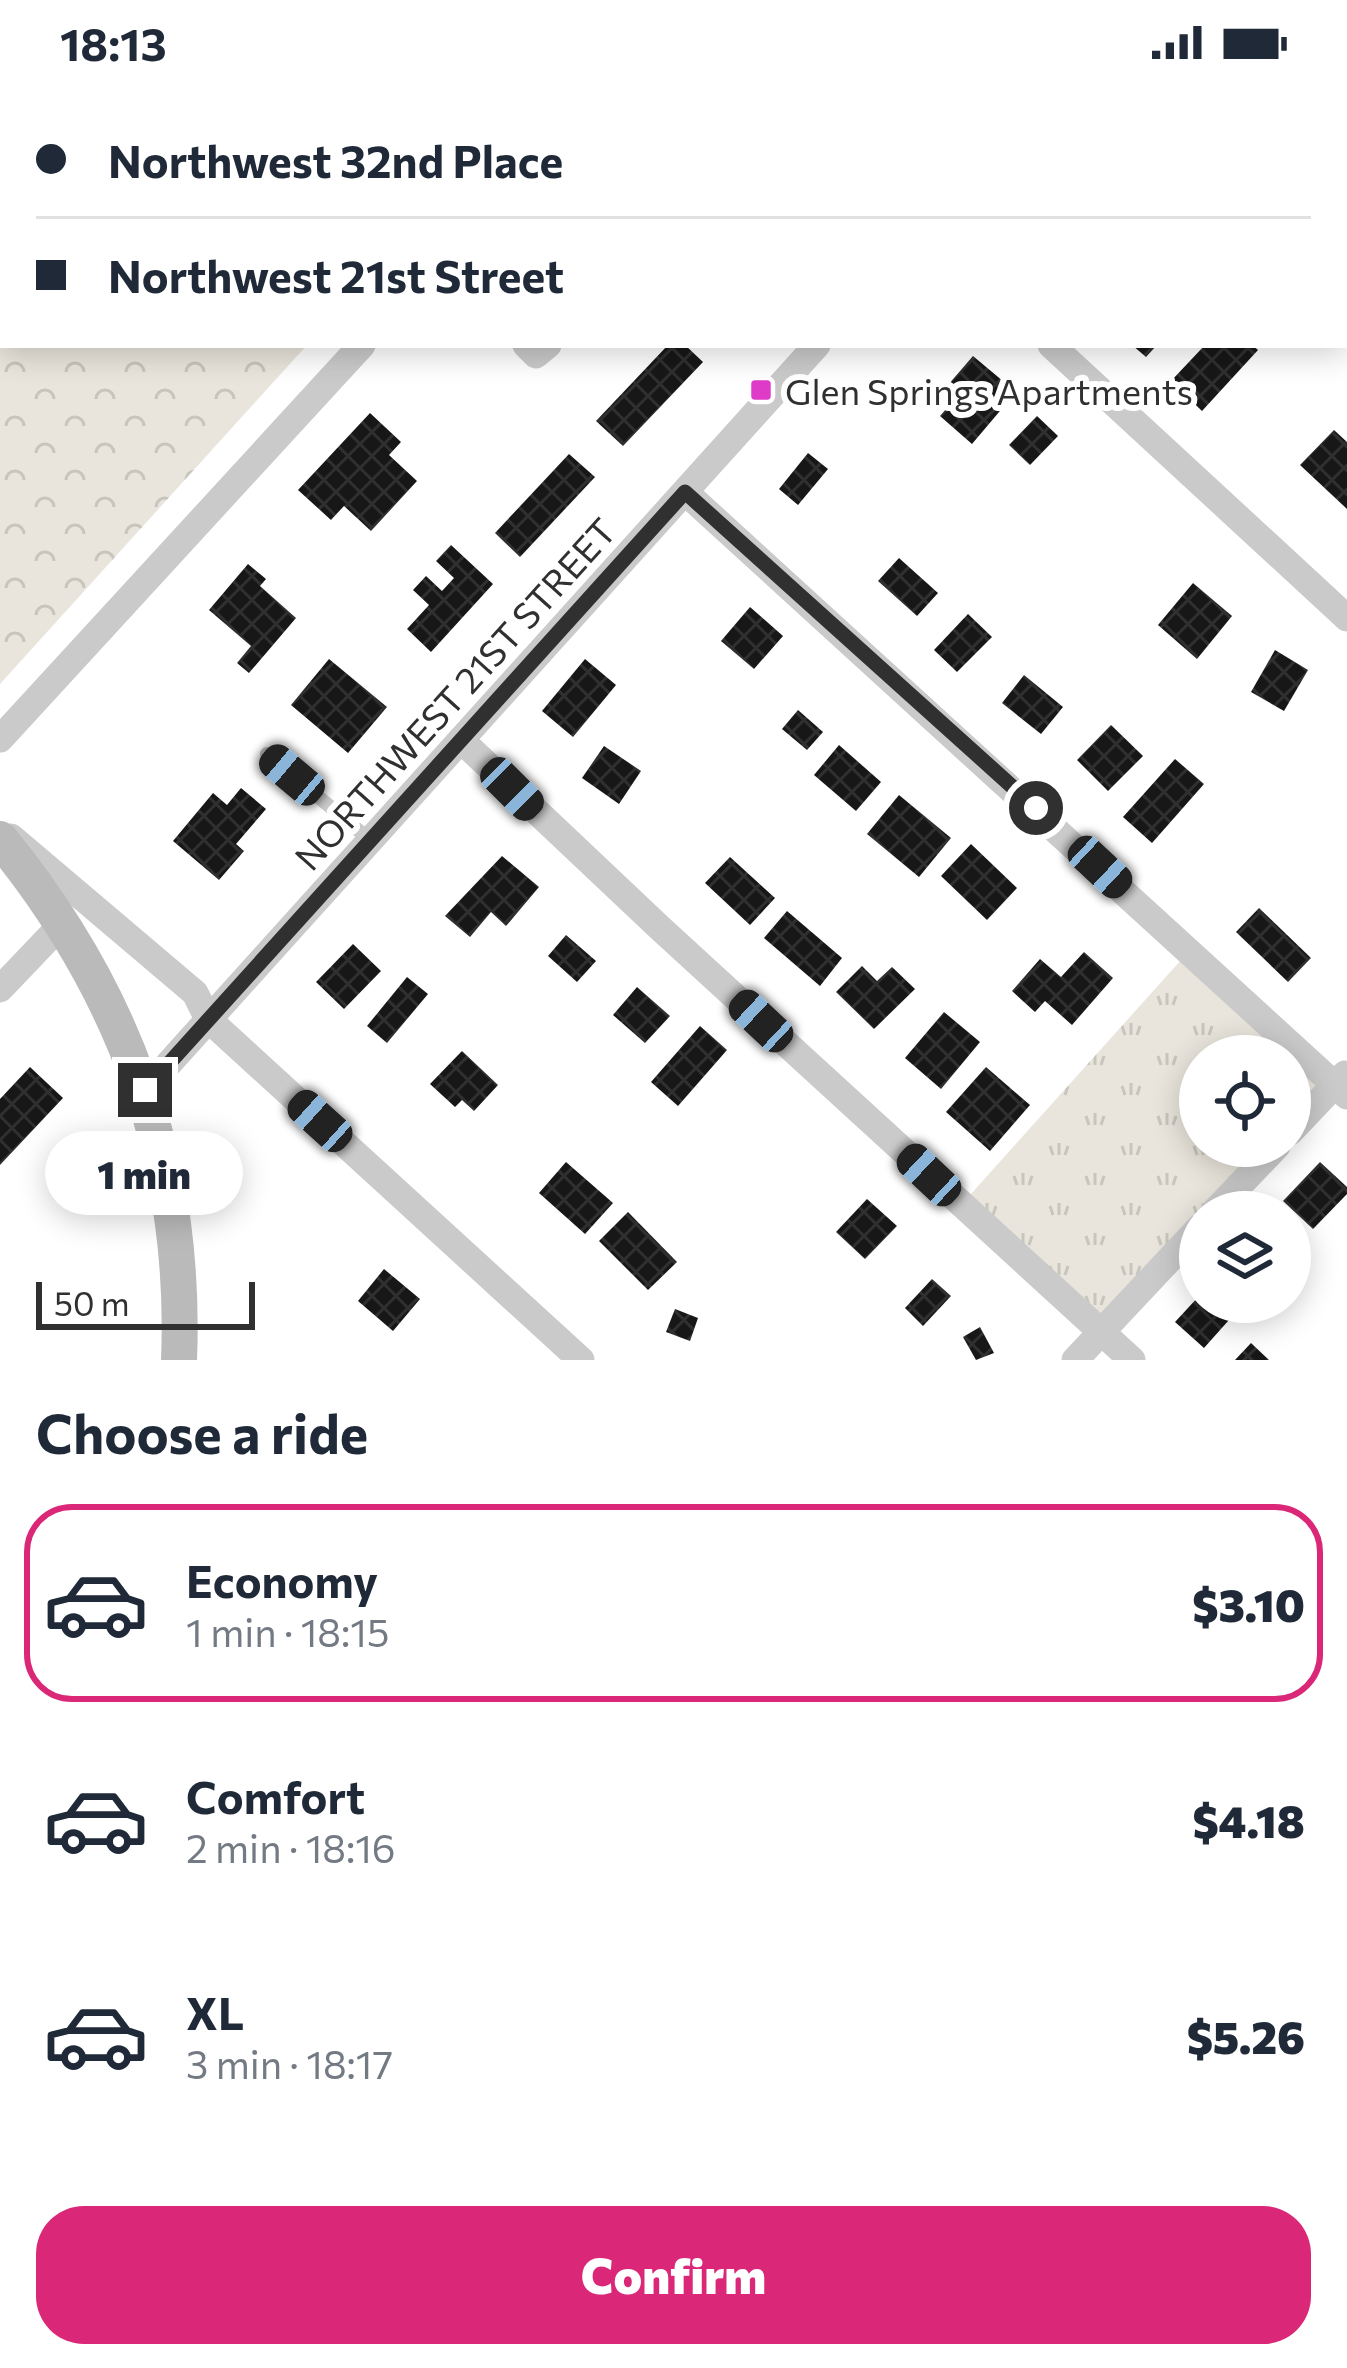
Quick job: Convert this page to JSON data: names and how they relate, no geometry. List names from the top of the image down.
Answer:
{
  "streets": {
    "street": ["NORTHWEST 21ST STREET"]
  },
  "places": {
    "transit": ["Glen Springs Apartments"]
  },
  "scale_bar": "50 m",
  "page": {
    "status": "18:13",
    "banner": ["Northwest 32nd Place", "Northwest 21st Street"],
    "bubble": "1 min",
    "scale": "50 m",
    "heading": "Choose a ride",
    "list": [
      {
        "name": "Economy",
        "note": "1 min · 18:15",
        "value": "$3.10"
      },
      {
        "name": "Comfort",
        "note": "2 min · 18:16",
        "value": "$4.18"
      },
      {
        "name": "XL",
        "note": "3 min · 18:17",
        "value": "$5.26"
      }
    ],
    "buttons": "Confirm"
  }
}
